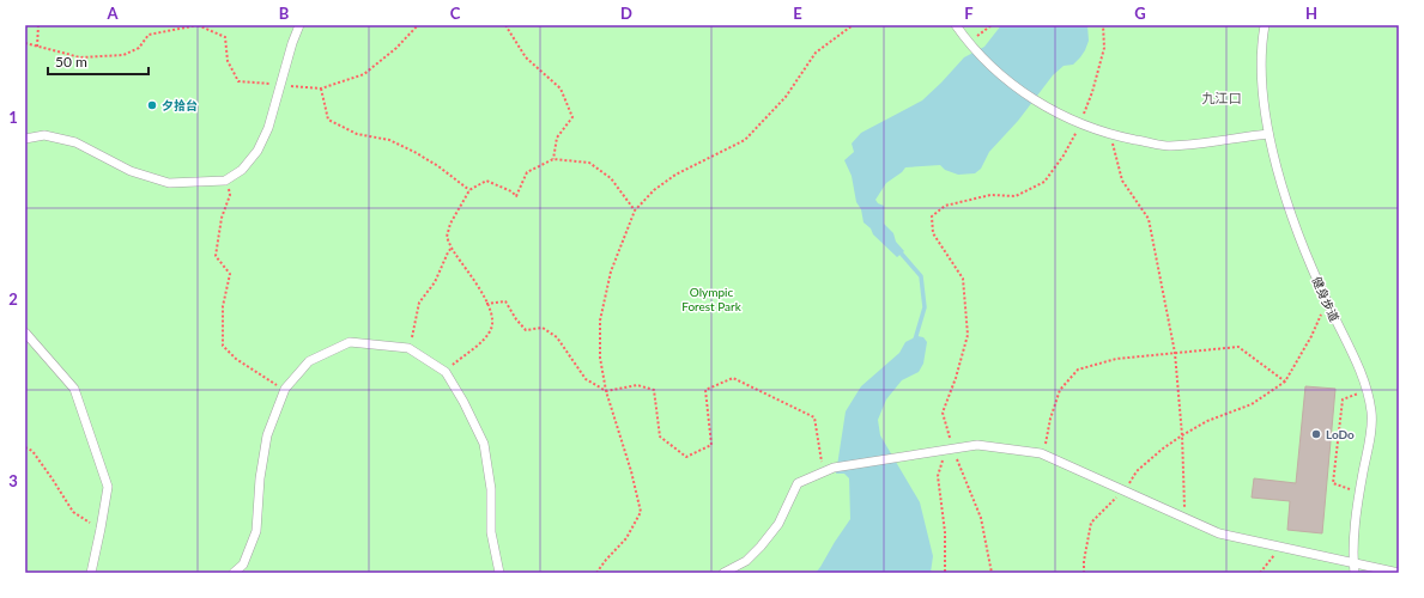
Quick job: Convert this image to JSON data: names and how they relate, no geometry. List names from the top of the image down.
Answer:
{
  "streets": {
    "street": ["健身步道"]
  },
  "districts": ["九江口"],
  "parks": ["Olympic Forest Park"],
  "places": ["夕拾台", "LoDo"],
  "scale_bar": "50 m",
  "grid": {
    "columns": [
      "A",
      "B",
      "C",
      "D",
      "E",
      "F",
      "G",
      "H"
    ],
    "rows": ["1", "2", "3"]
  }
}
